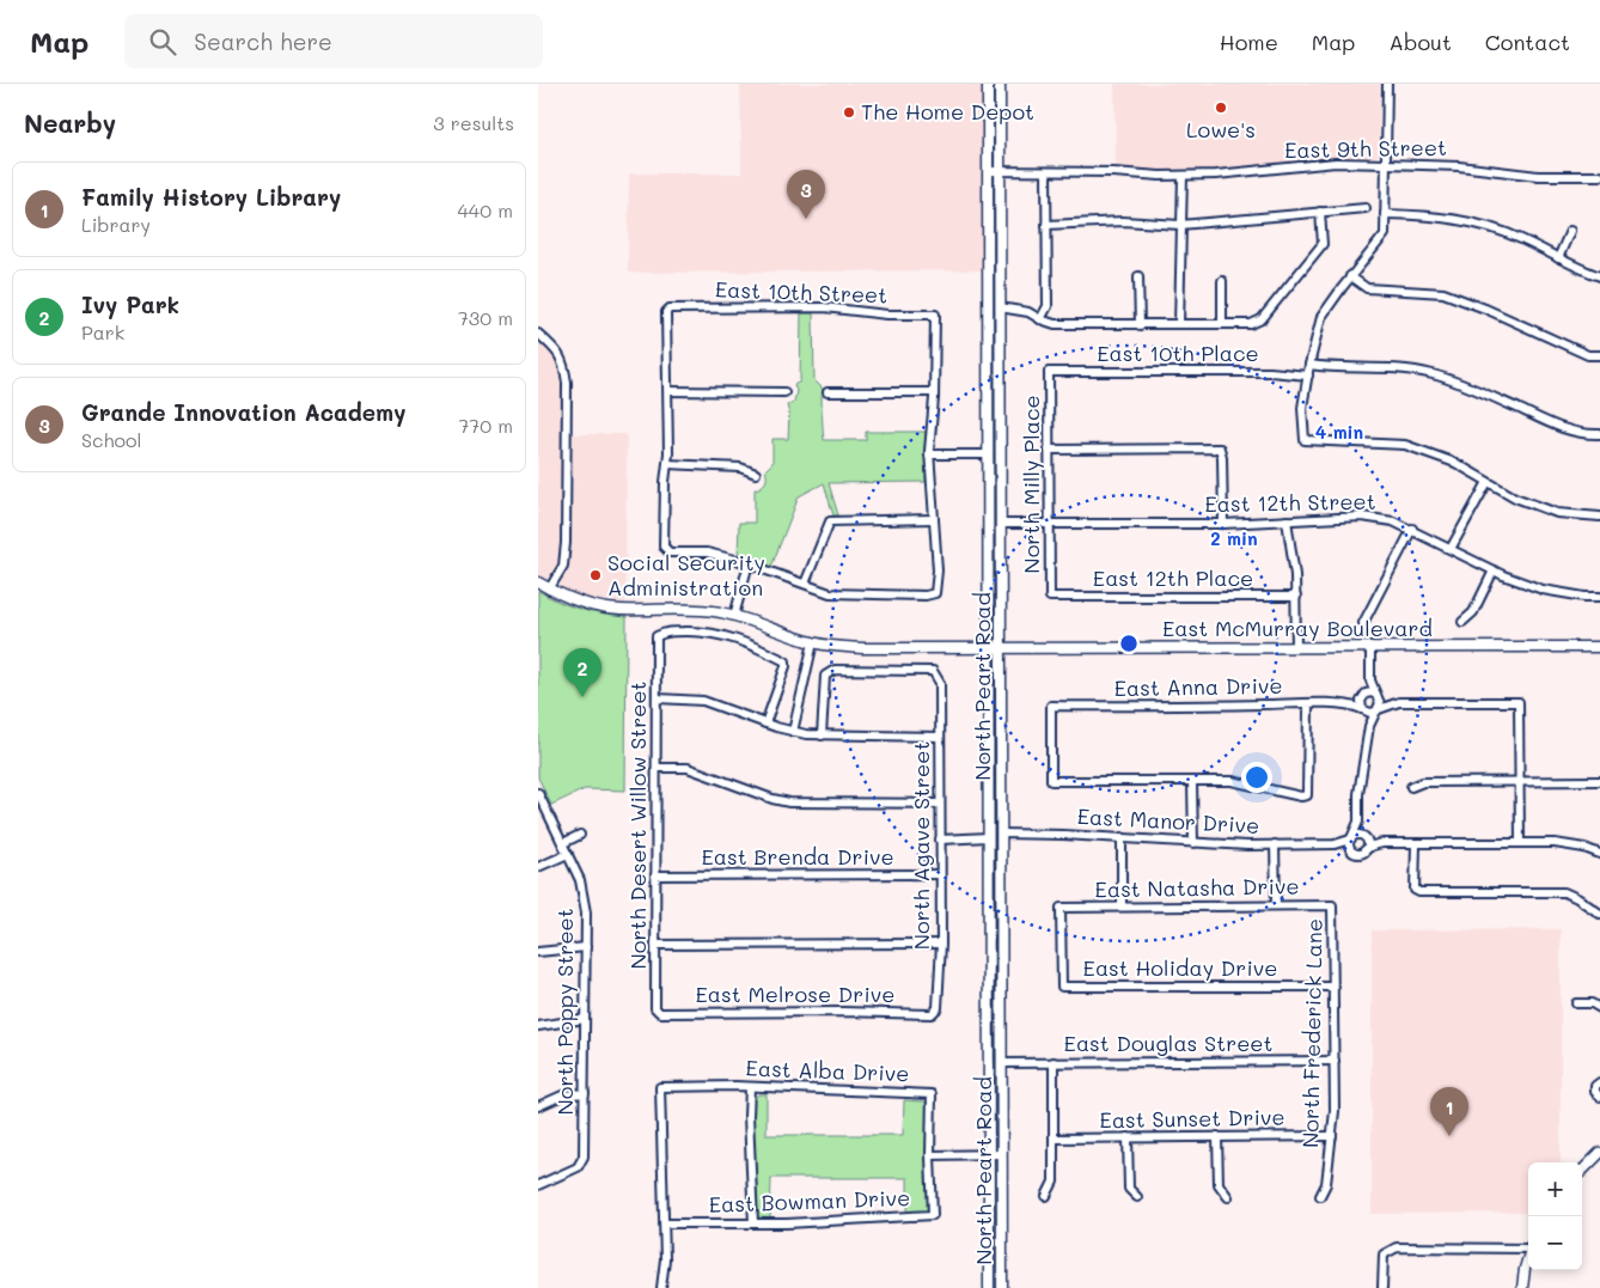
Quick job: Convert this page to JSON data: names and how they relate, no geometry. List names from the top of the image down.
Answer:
{
  "streets": {
    "street": [
      "East 9th Street",
      "East 10th Street",
      "East 10th Place",
      "North Milly Place",
      "East 12th Street",
      "East 12th Place",
      "East McMurray Boulevard",
      "North Peart Road",
      "East Anna Drive",
      "East Manor Drive",
      "North Desert Willow Street",
      "North Agave Street",
      "East Brenda Drive",
      "East Natasha Drive",
      "East Holiday Drive",
      "East Melrose Drive",
      "North Poppy Street",
      "North Frederick Lane",
      "East Douglas Street",
      "East Alba Drive",
      "East Sunset Drive",
      "East Bowman Drive"
    ]
  },
  "crossings": [
    ["East 9th Street", "North Peart Road"],
    ["East 10th Place", "North Milly Place"],
    ["North Milly Place", "East 12th Street"],
    ["North Milly Place", "East 12th Place"],
    ["East 12th Street", "North Peart Road"],
    ["East McMurray Boulevard", "North Peart Road"],
    ["North Peart Road", "East Manor Drive"],
    ["North Peart Road", "East Douglas Street"],
    ["North Desert Willow Street", "East Brenda Drive"],
    ["North Desert Willow Street", "East Melrose Drive"],
    ["North Agave Street", "East Brenda Drive"],
    ["North Agave Street", "East Melrose Drive"],
    ["East Natasha Drive", "East Holiday Drive"],
    ["East Natasha Drive", "North Frederick Lane"],
    ["East Holiday Drive", "North Frederick Lane"],
    ["North Frederick Lane", "East Douglas Street"],
    ["North Frederick Lane", "East Sunset Drive"],
    ["East Alba Drive", "East Bowman Drive"]
  ],
  "places": ["Lowe's", "The Home Depot", "Social Security Administration"],
  "page": {
    "header": "Map",
    "search": "Search here",
    "nav": [
      "Home",
      "Map",
      "About",
      "Contact"
    ],
    "heading": ["Nearby", "3 results"],
    "list": [
      {
        "mark": "1",
        "name": "Family History Library",
        "note": "Library",
        "value": "440 m"
      },
      {
        "mark": "2",
        "name": "Ivy Park",
        "note": "Park",
        "value": "730 m"
      },
      {
        "mark": "3",
        "name": "Grande Innovation Academy",
        "note": "School",
        "value": "770 m"
      }
    ],
    "pins": ["3", "2", "1"],
    "map_buttons": ["+", "−"]
  },
  "rings": ["4 min", "2 min"]
}
